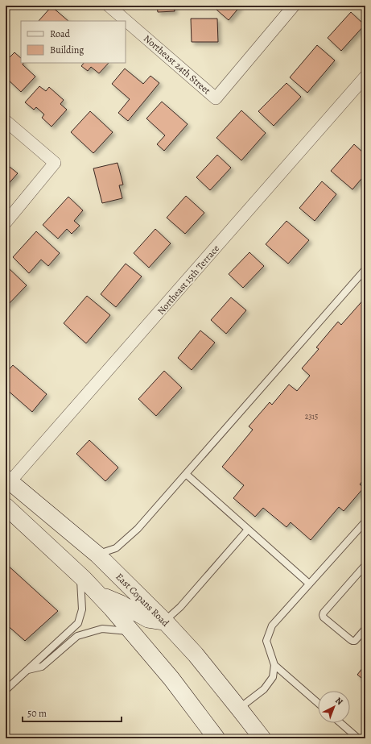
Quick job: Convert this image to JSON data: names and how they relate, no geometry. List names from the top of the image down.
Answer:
{
  "streets": {
    "main road": ["East Copans Road"],
    "street": ["Northeast 24th Street", "Northeast 15th Terrace"]
  },
  "crossings": [
    ["Northeast 15th Terrace", "East Copans Road"]
  ],
  "house_numbers": ["2315"],
  "legend": ["Road", "Building"],
  "scale_bar": "50 m",
  "north": "top right"
}
